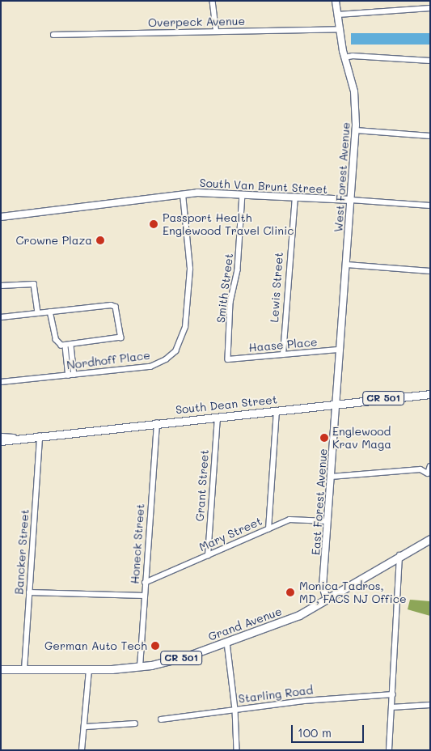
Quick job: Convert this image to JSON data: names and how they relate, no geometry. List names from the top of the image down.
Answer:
{
  "streets": {
    "main road": ["CR 501", "South Dean Street", "Grand Avenue"],
    "street": [
      "Overpeck Avenue",
      "West Forest Avenue",
      "South Van Brunt Street",
      "Lewis Street",
      "Smith Street",
      "Haase Place",
      "Nordhoff Place",
      "Grant Street",
      "East Forest Avenue",
      "Mary Street",
      "Honeck Street",
      "Bancker Street",
      "Starling Road"
    ]
  },
  "crossings": [
    ["Overpeck Avenue", "West Forest Avenue"],
    ["West Forest Avenue", "South Van Brunt Street"],
    ["West Forest Avenue", "Haase Place"],
    ["West Forest Avenue", "East Forest Avenue"],
    ["South Van Brunt Street", "Lewis Street"],
    ["South Van Brunt Street", "Smith Street"],
    ["South Van Brunt Street", "Nordhoff Place"],
    ["Lewis Street", "Haase Place"],
    ["Smith Street", "Haase Place"],
    ["South Dean Street", "Grant Street"],
    ["South Dean Street", "East Forest Avenue"],
    ["South Dean Street", "Honeck Street"],
    ["South Dean Street", "Bancker Street"],
    ["Grant Street", "Mary Street"],
    ["East Forest Avenue", "Mary Street"],
    ["East Forest Avenue", "Grand Avenue"],
    ["Mary Street", "Honeck Street"],
    ["Honeck Street", "Grand Avenue"],
    ["Bancker Street", "Grand Avenue"]
  ],
  "places": [
    "Passport Health Englewood Travel Clinic",
    "Crowne Plaza",
    "Englewood Krav Maga",
    "Monica Tadros, MD, FACS NJ Office",
    "German Auto Tech"
  ],
  "scale_bar": "100 m"
}
